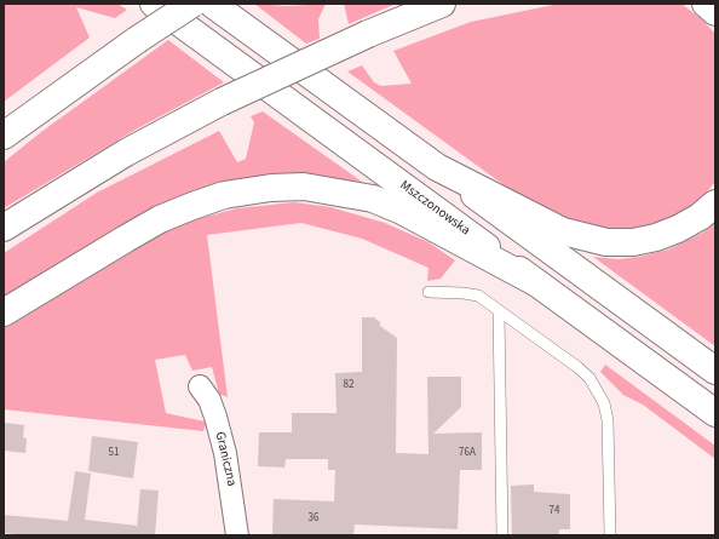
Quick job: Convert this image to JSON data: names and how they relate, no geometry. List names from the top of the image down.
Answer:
{
  "streets": {
    "main road": ["Mszczonowska"],
    "street": ["Graniczna"]
  },
  "house_numbers": [
    "82",
    "51",
    "76A",
    "74",
    "36"
  ]
}
